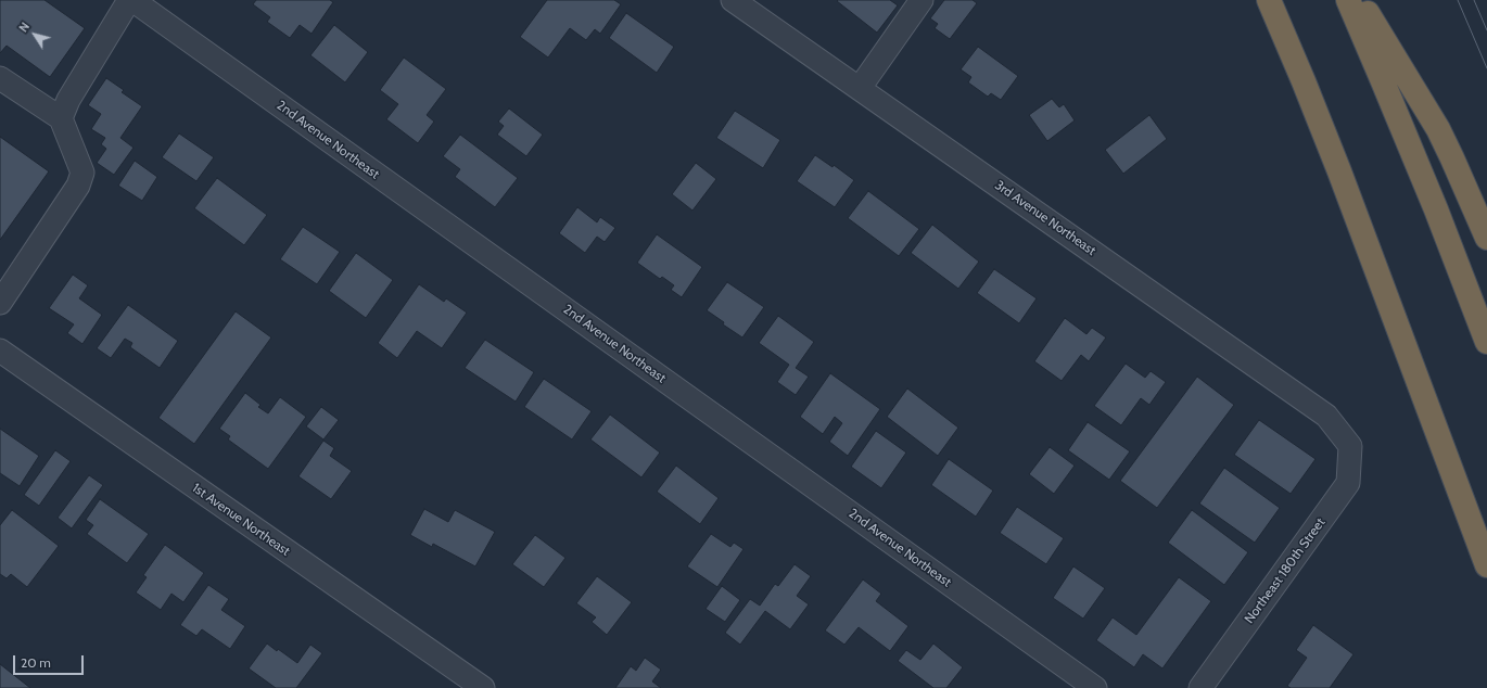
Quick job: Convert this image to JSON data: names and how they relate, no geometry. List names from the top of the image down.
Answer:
{
  "streets": {
    "street": [
      "2nd Avenue Northeast",
      "3rd Avenue Northeast",
      "1st Avenue Northeast",
      "Northeast 180th Street"
    ]
  },
  "crossings": [
    ["3rd Avenue Northeast", "Northeast 180th Street"]
  ],
  "scale_bar": "20 m",
  "north": "top left"
}
